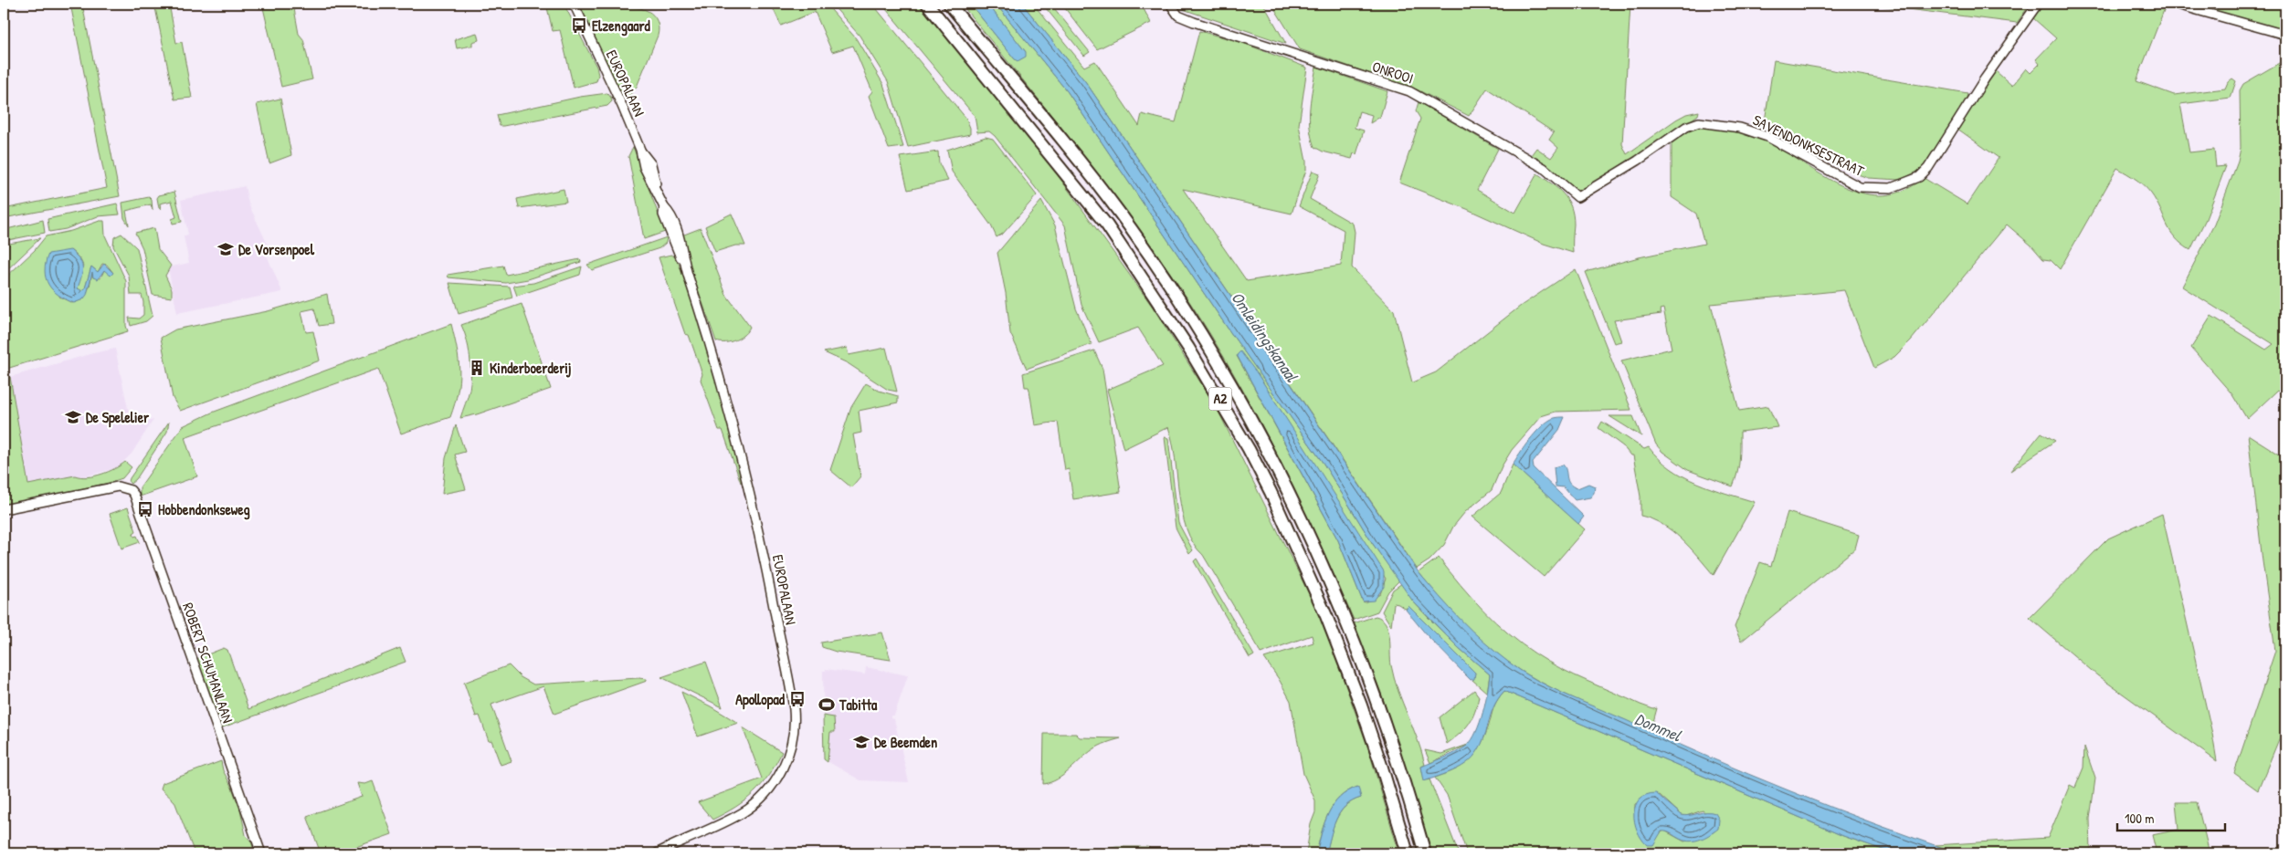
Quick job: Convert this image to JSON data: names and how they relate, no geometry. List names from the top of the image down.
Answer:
{
  "streets": {
    "highway": ["A2"],
    "street": [
      "ONROOI",
      "EUROPALAAN",
      "SAVENDONKSESTRAAT",
      "ROBERT SCHUMANLAAN"
    ]
  },
  "crossings": [
    ["ONROOI", "SAVENDONKSESTRAAT"]
  ],
  "water": ["Omleidingskanaal", "Dommel"],
  "places": {
    "bus stop": ["Elzengaard", "Hobbendonkseweg", "Apollopad"],
    "school or university": ["De Vorsenpoel", "De Spelelier", "De Beemden"],
    "building": ["Kinderboerderij"],
    "sports": ["Tabitta"]
  },
  "scale_bar": "100 m"
}
